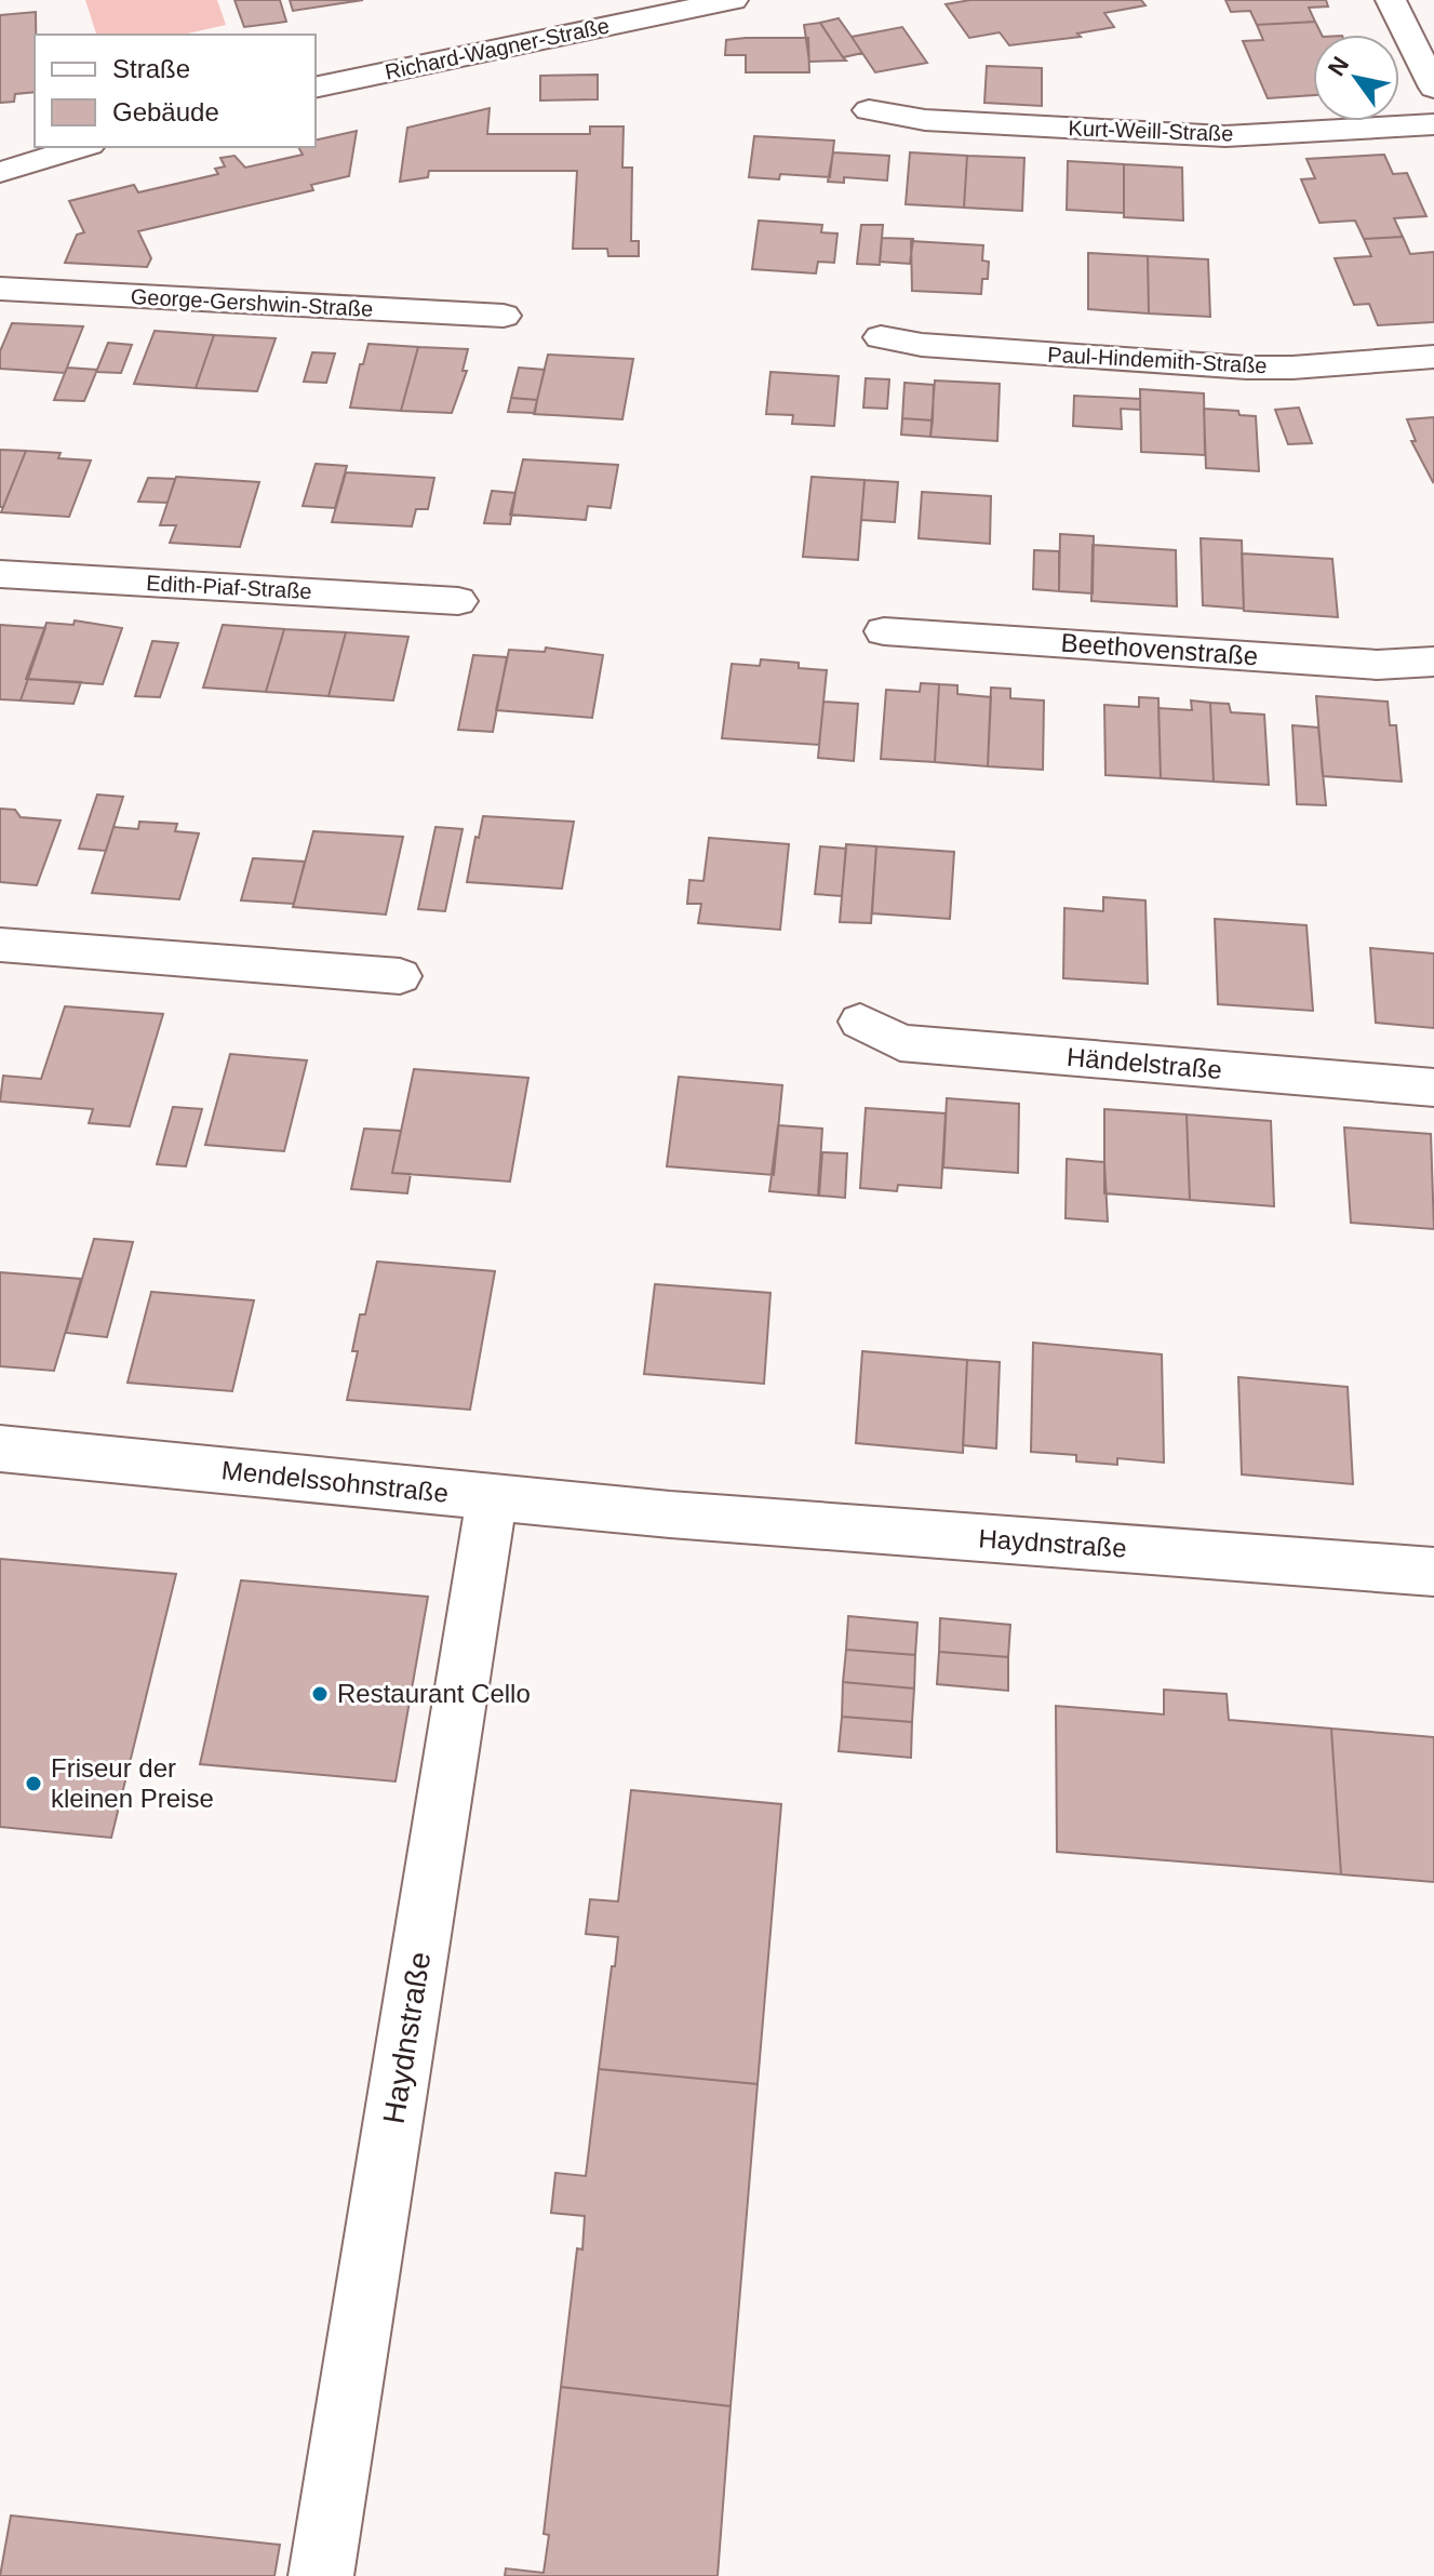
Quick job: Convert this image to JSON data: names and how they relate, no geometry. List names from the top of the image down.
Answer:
{
  "streets": {
    "street": [
      "Richard-Wagner-Straße",
      "Kurt-Weill-Straße",
      "George-Gershwin-Straße",
      "Paul-Hindemith-Straße",
      "Edith-Piaf-Straße",
      "Beethovenstraße",
      "Händelstraße",
      "Mendelssohnstraße",
      "Haydnstraße"
    ]
  },
  "crossings": [
    ["Mendelssohnstraße", "Haydnstraße"]
  ],
  "places": ["Restaurant Cello", "Friseur der kleinen Preise"],
  "legend": ["Straße", "Gebäude"],
  "north": "top left"
}
